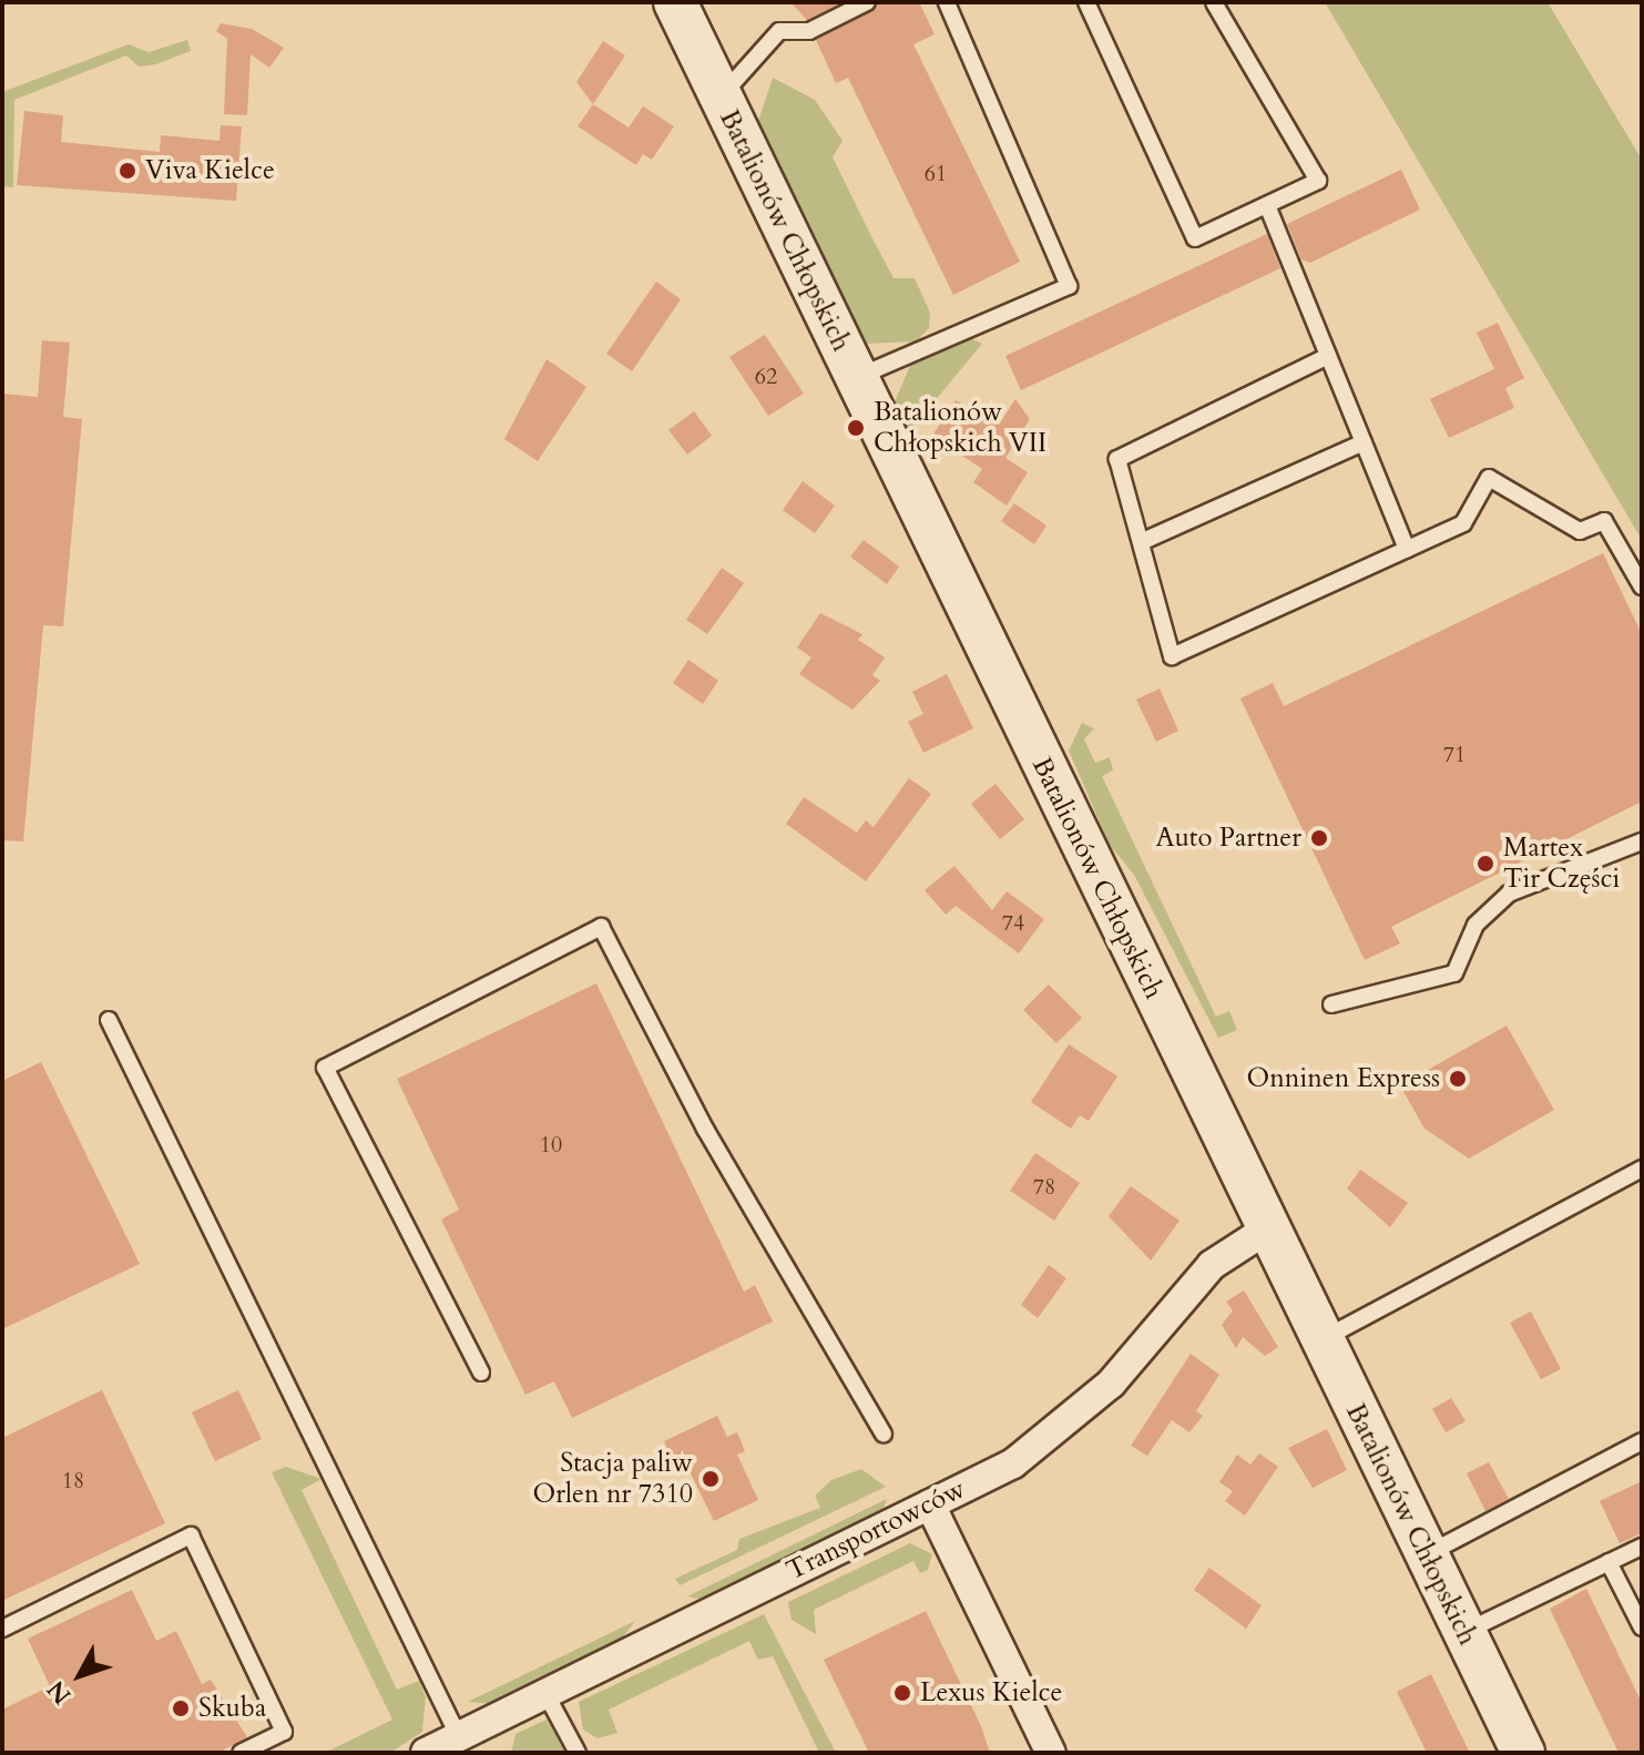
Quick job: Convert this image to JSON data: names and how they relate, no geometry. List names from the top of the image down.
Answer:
{
  "streets": {
    "street": ["Batalionów Chłopskich", "Transportowców"]
  },
  "crossings": [
    ["Batalionów Chłopskich", "Transportowców"]
  ],
  "places": [
    "Viva Kielce",
    "Batalionów Chłopskich VII",
    "Auto Partner",
    "Martex Tir Części",
    "Onninen Express",
    "Stacja paliw Orlen nr 7310",
    "Lexus Kielce",
    "Skuba"
  ],
  "house_numbers": [
    "61",
    "62",
    "71",
    "74",
    "10",
    "78",
    "18"
  ],
  "north": "bottom left"
}
